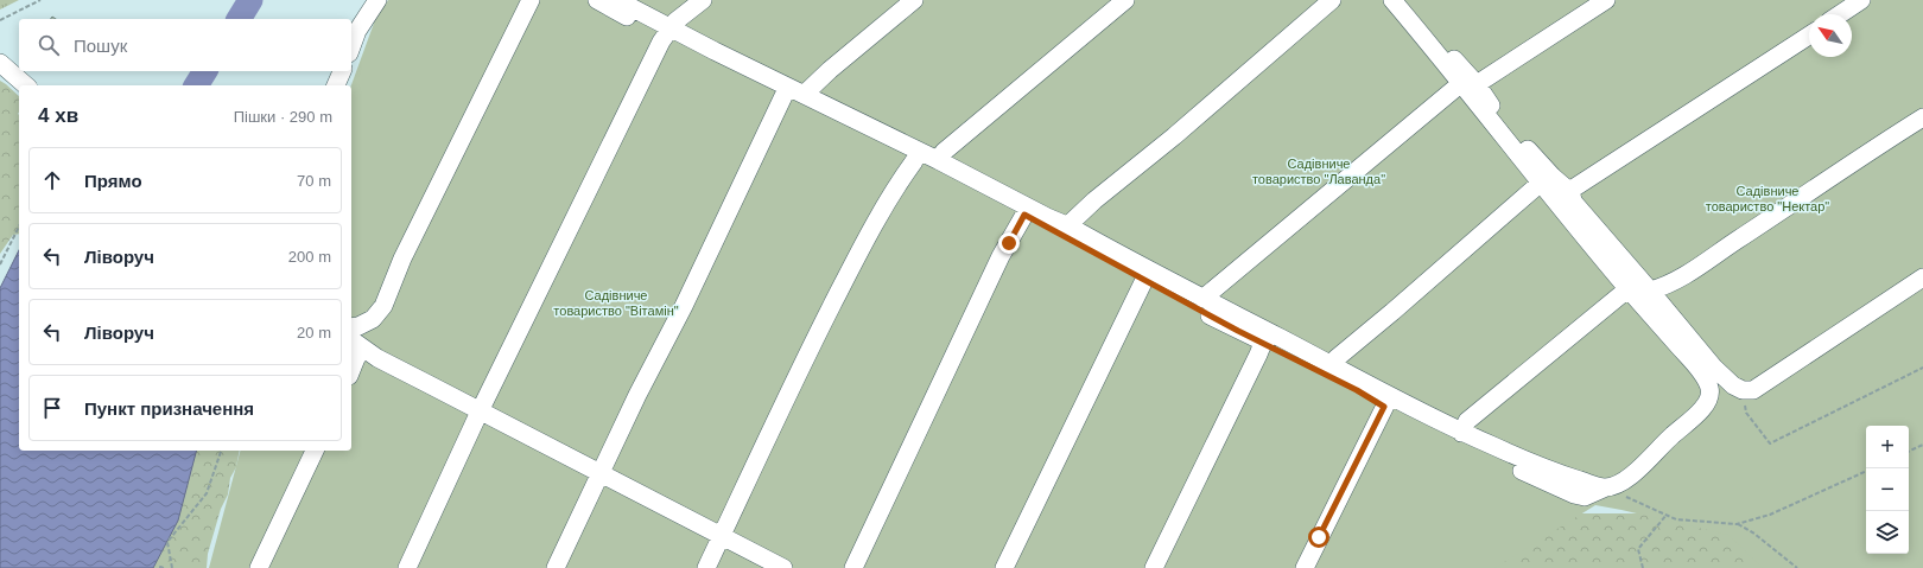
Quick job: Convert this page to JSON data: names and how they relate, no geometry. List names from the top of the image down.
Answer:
{
  "parks": ["Садівниче товариство \"Лаванда\"", "Садівниче товариство \"Нектар\"", "Садівниче товариство \"Вітамін\""],
  "north": "top left",
  "page": {
    "search": "Пошук",
    "heading": ["4 хв", "Пішки · 290 m"],
    "list": [
      ["Прямо", "70 m"],
      ["Ліворуч", "200 m"],
      ["Ліворуч", "20 m"],
      "Пункт призначення"
    ],
    "map_buttons": ["+", "−"]
  }
}
